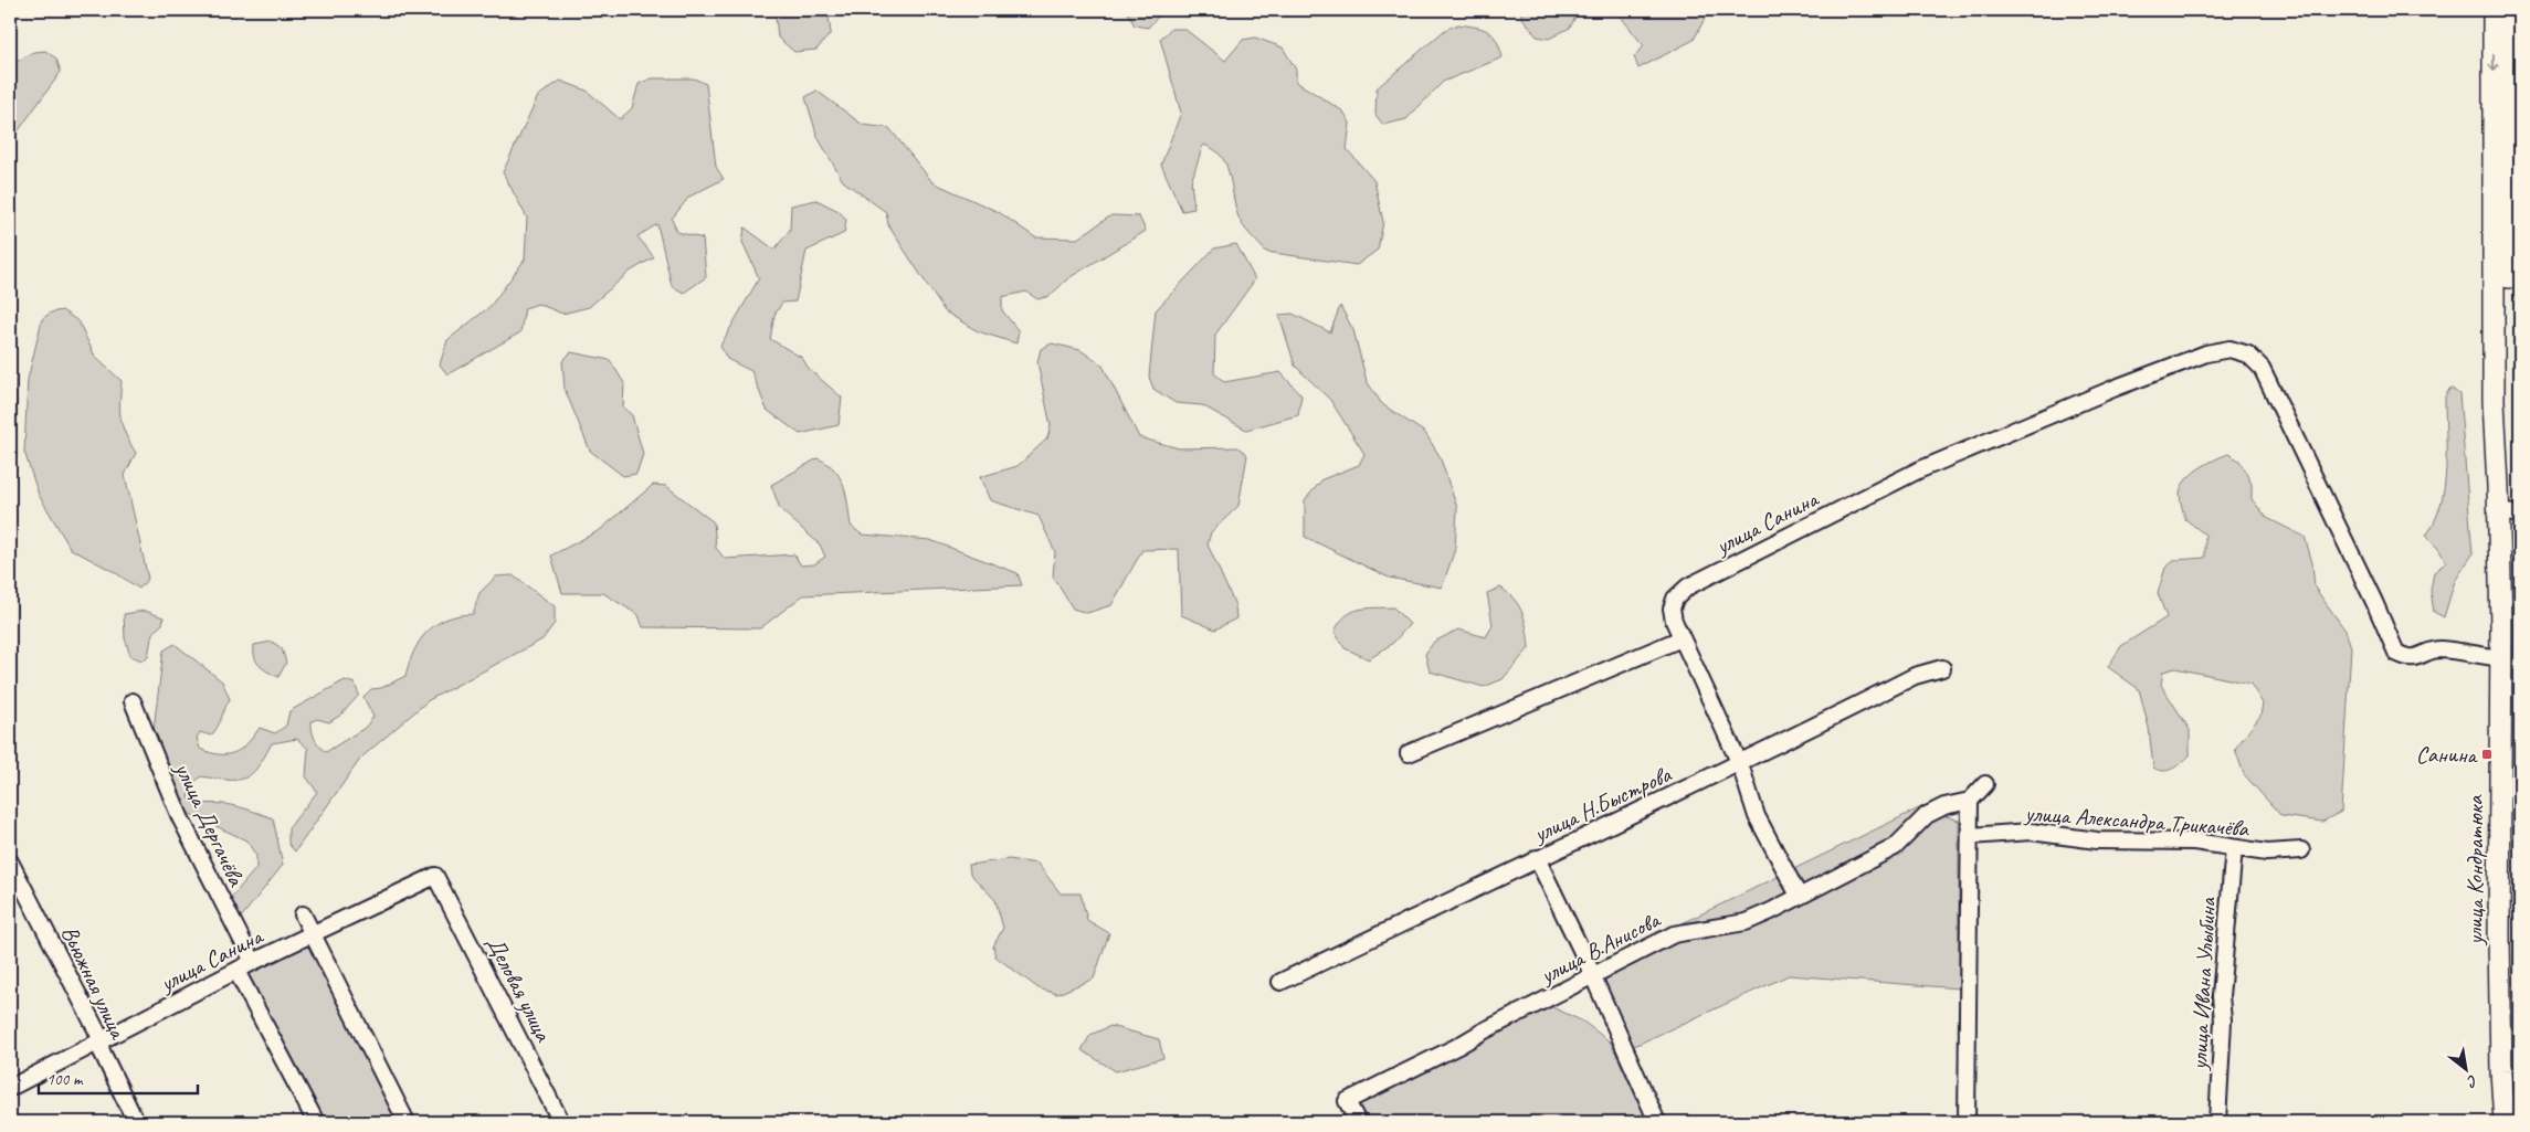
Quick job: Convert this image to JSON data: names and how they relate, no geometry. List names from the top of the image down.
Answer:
{
  "streets": {
    "main road": ["улица Кондратюка"],
    "street": [
      "улица Санина",
      "улица Н.Быстрова",
      "улица Александра Трикачёва",
      "улица Дергачёва",
      "улица В.Анисова",
      "Вьюжная улица",
      "улица Ивана Улыбина",
      "Деловая улица"
    ]
  },
  "crossings": [
    ["улица Санина", "улица Н.Быстрова"],
    ["улица Санина", "улица Дергачёва"],
    ["улица Санина", "улица Кондратюка"],
    ["улица Санина", "улица В.Анисова"],
    ["улица Санина", "Вьюжная улица"],
    ["улица Санина", "Деловая улица"],
    ["улица Александра Трикачёва", "улица Ивана Улыбина"]
  ],
  "places": {
    "transit": ["Санина"]
  },
  "scale_bar": "100 m",
  "north": "bottom right"
}
